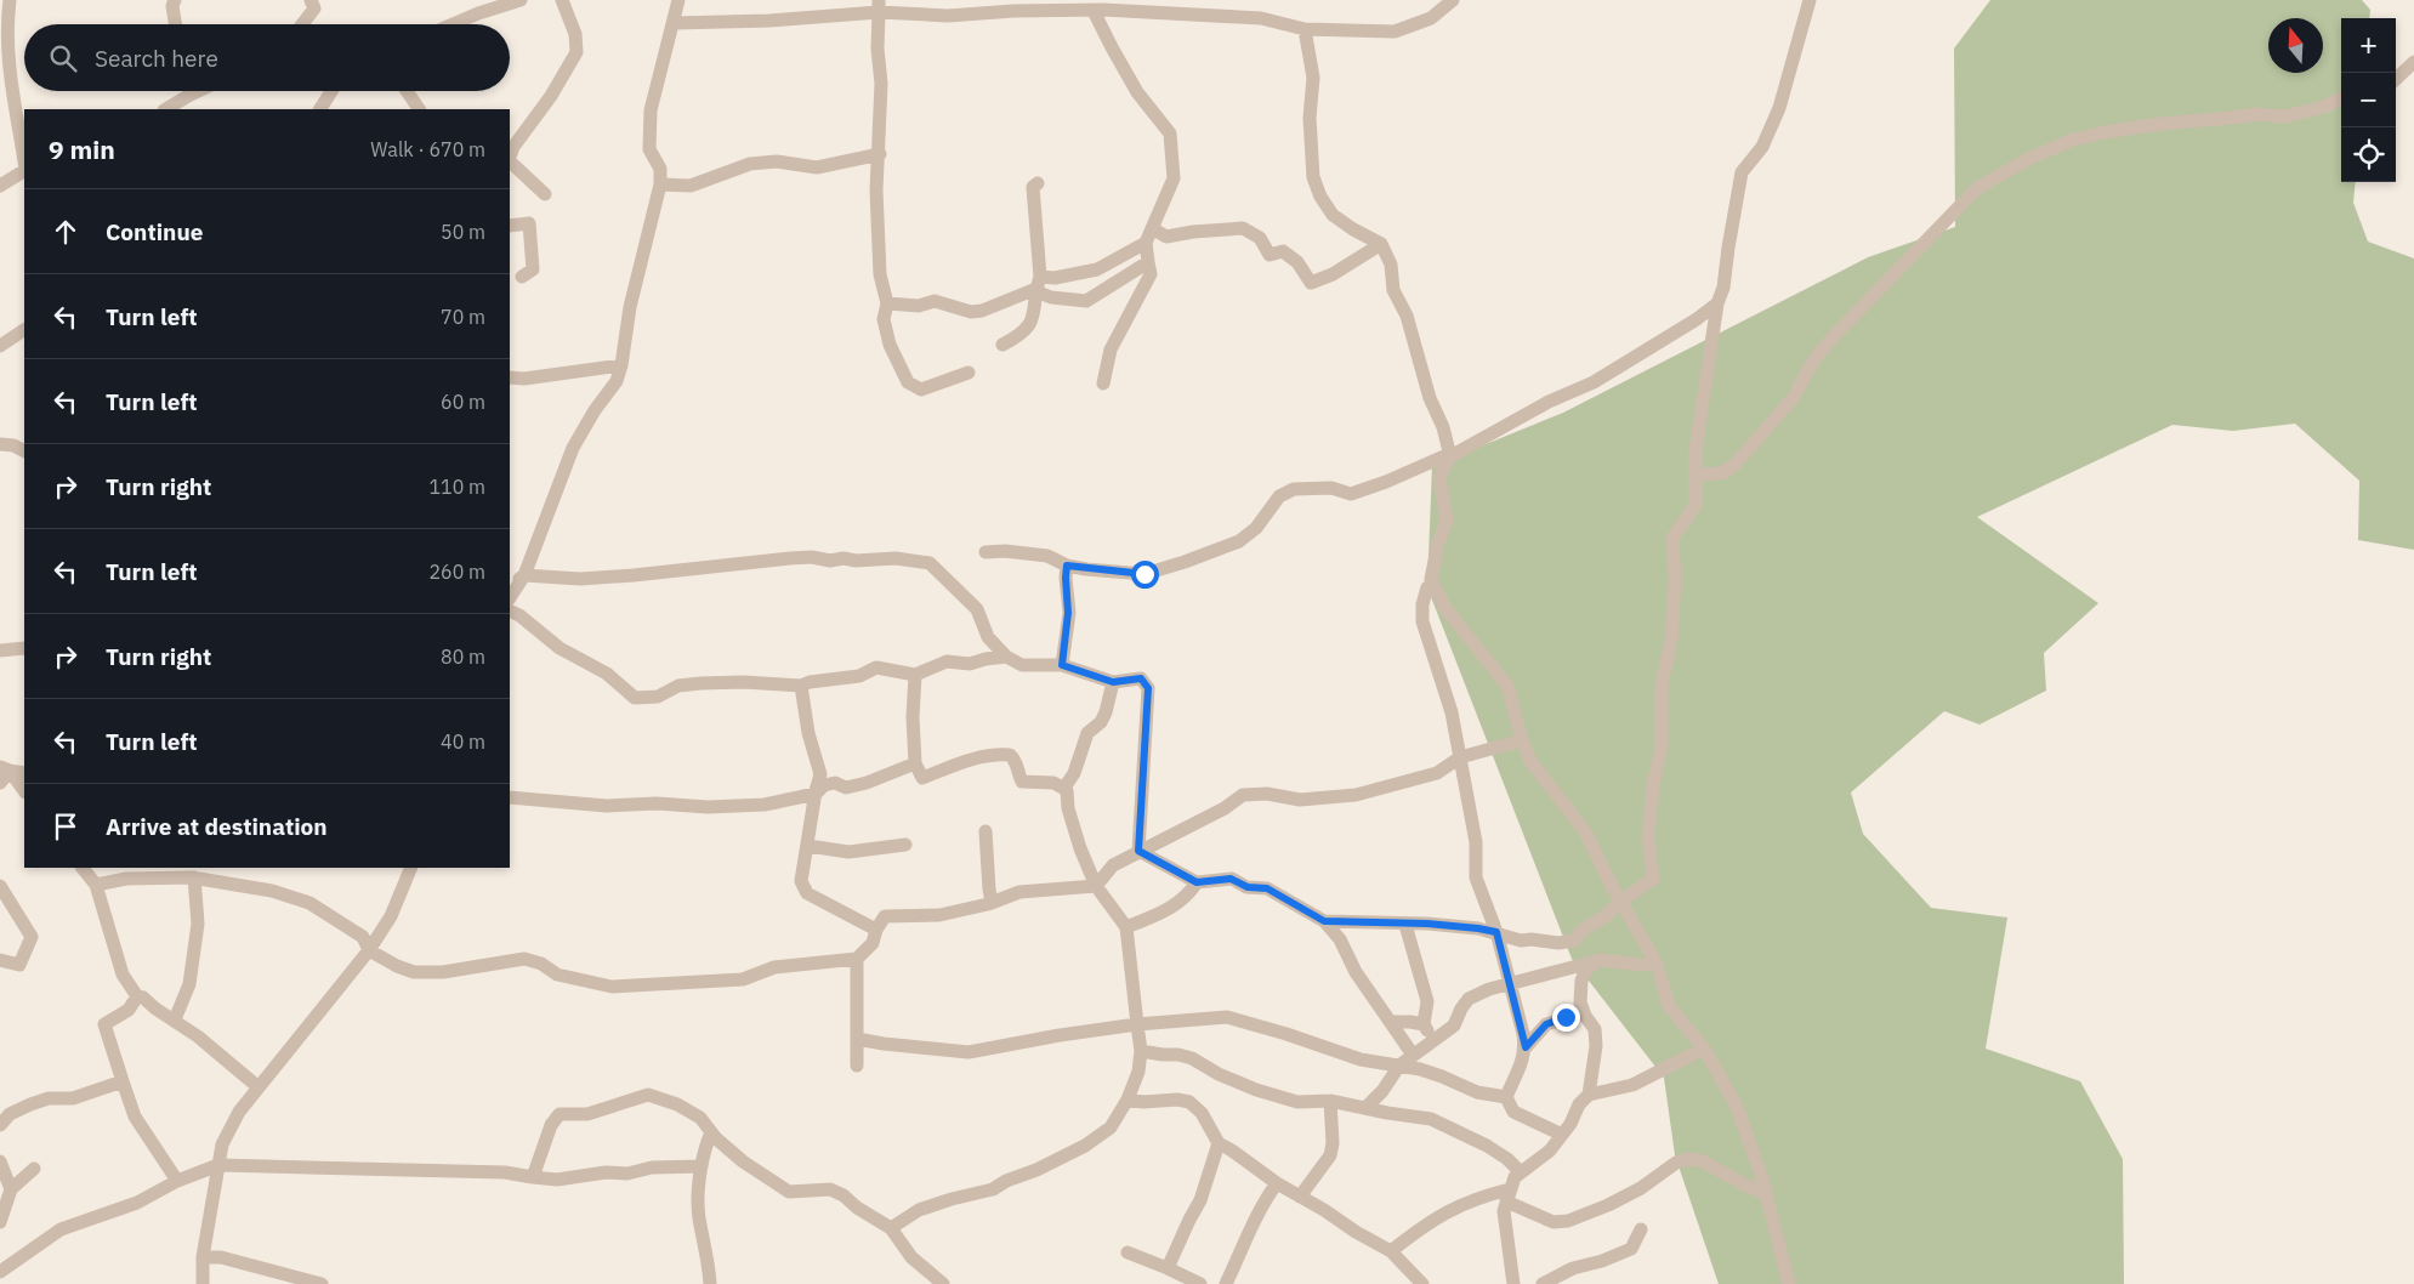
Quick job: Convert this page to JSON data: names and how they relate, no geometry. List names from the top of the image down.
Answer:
{
  "north": "top",
  "page": {
    "map_buttons": ["+", "−"],
    "search": "Search here",
    "heading": ["9 min", "Walk · 670 m"],
    "list": [
      ["Continue", "50 m"],
      ["Turn left", "70 m"],
      ["Turn left", "60 m"],
      ["Turn right", "110 m"],
      ["Turn left", "260 m"],
      ["Turn right", "80 m"],
      ["Turn left", "40 m"],
      "Arrive at destination"
    ]
  }
}
